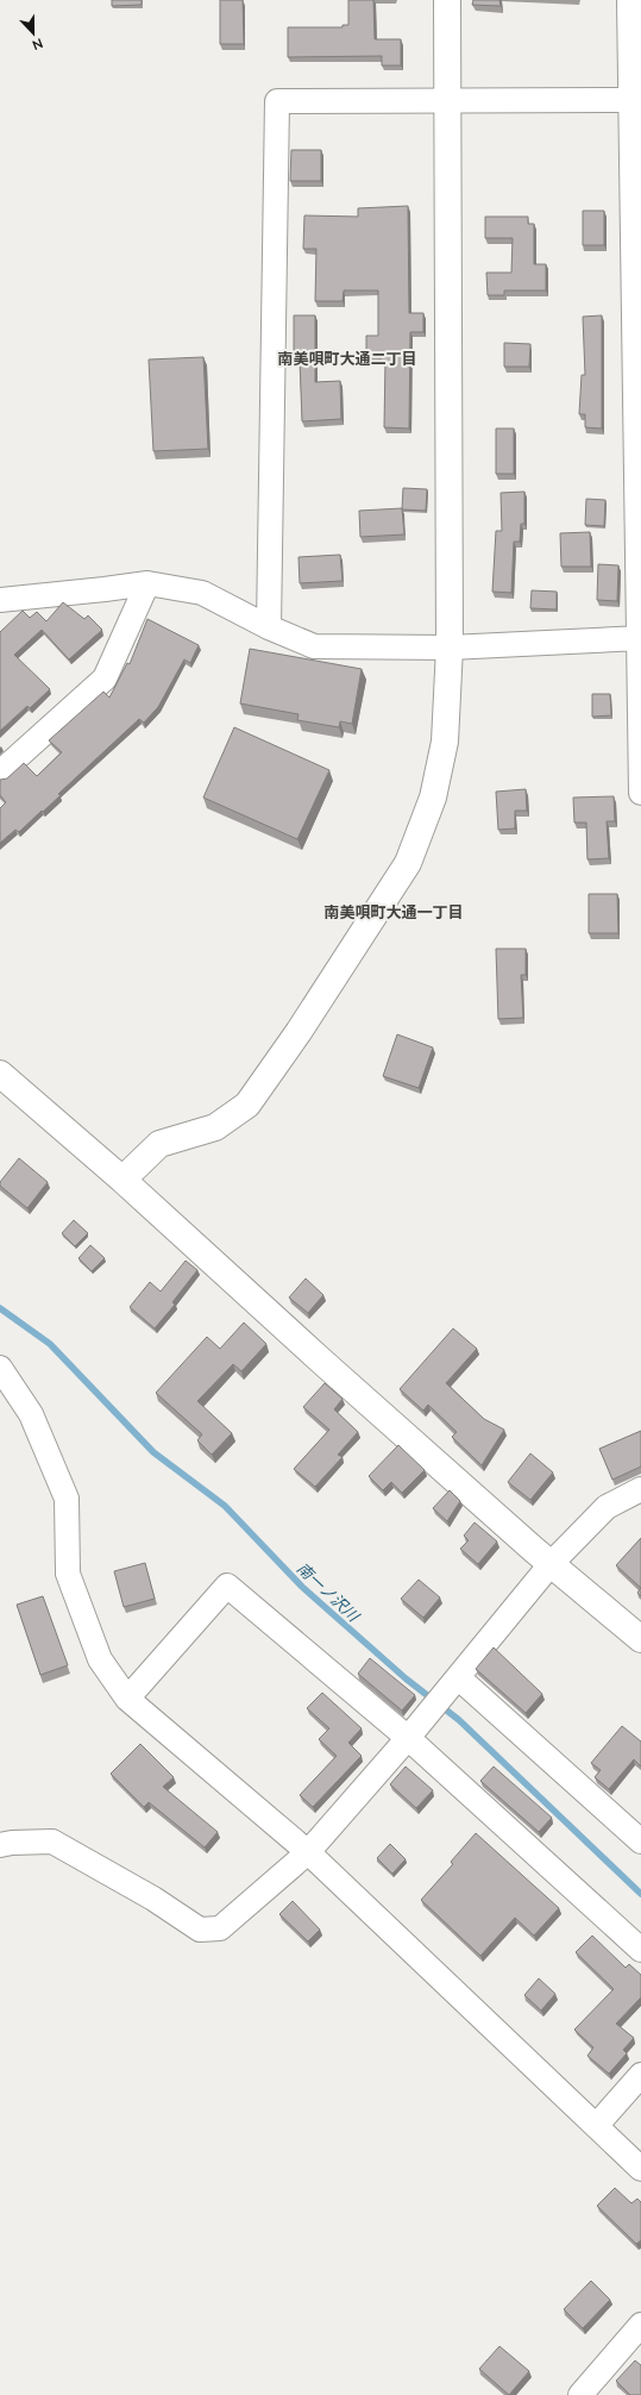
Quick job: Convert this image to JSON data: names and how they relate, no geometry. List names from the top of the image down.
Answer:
{
  "districts": ["南美唄町大通二丁目", "南美唄町大通一丁目"],
  "water": ["南一ノ沢川"],
  "north": "bottom"
}
